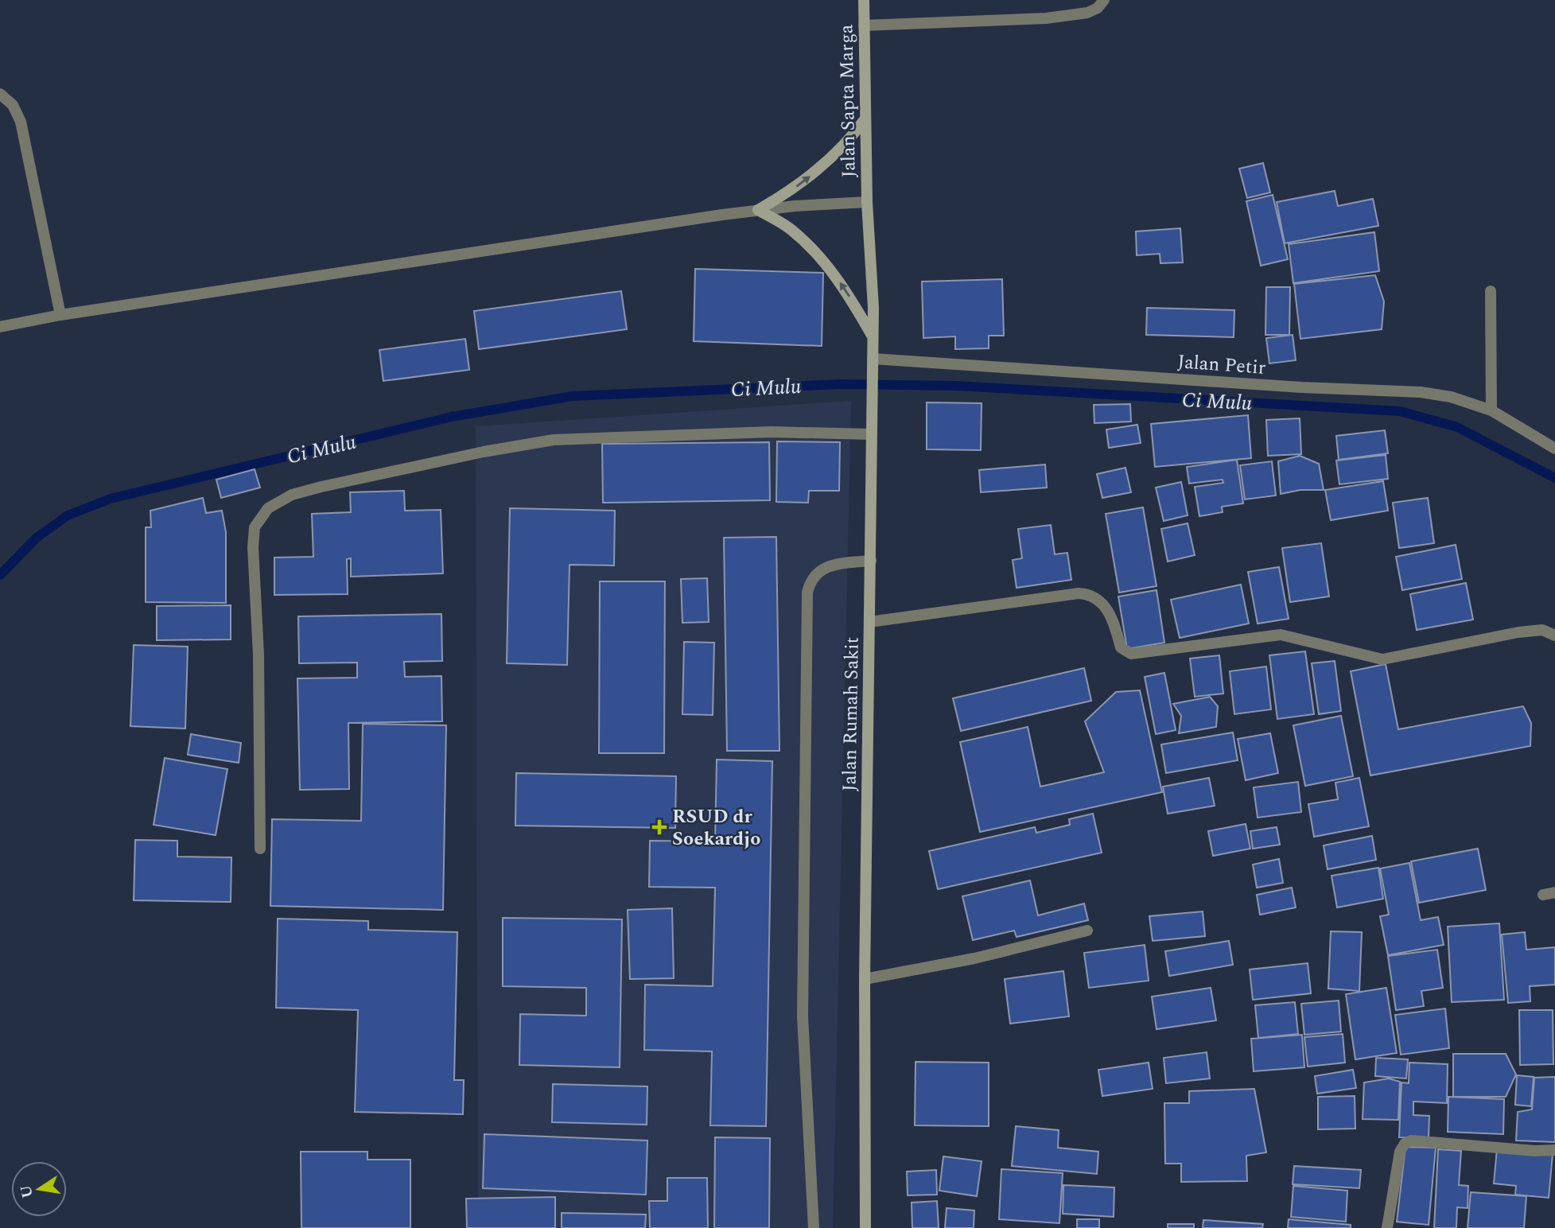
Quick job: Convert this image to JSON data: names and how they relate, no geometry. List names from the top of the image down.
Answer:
{
  "streets": {
    "main road": ["Jalan Sapta Marga", "Jalan Rumah Sakit"],
    "street": ["Jalan Petir"]
  },
  "crossings": [
    ["Jalan Sapta Marga", "Jalan Rumah Sakit"],
    ["Jalan Petir", "Jalan Rumah Sakit"]
  ],
  "water": ["Ci Mulu"],
  "places": {
    "health": ["RSUD dr Soekardjo"]
  },
  "north": "left"
}
